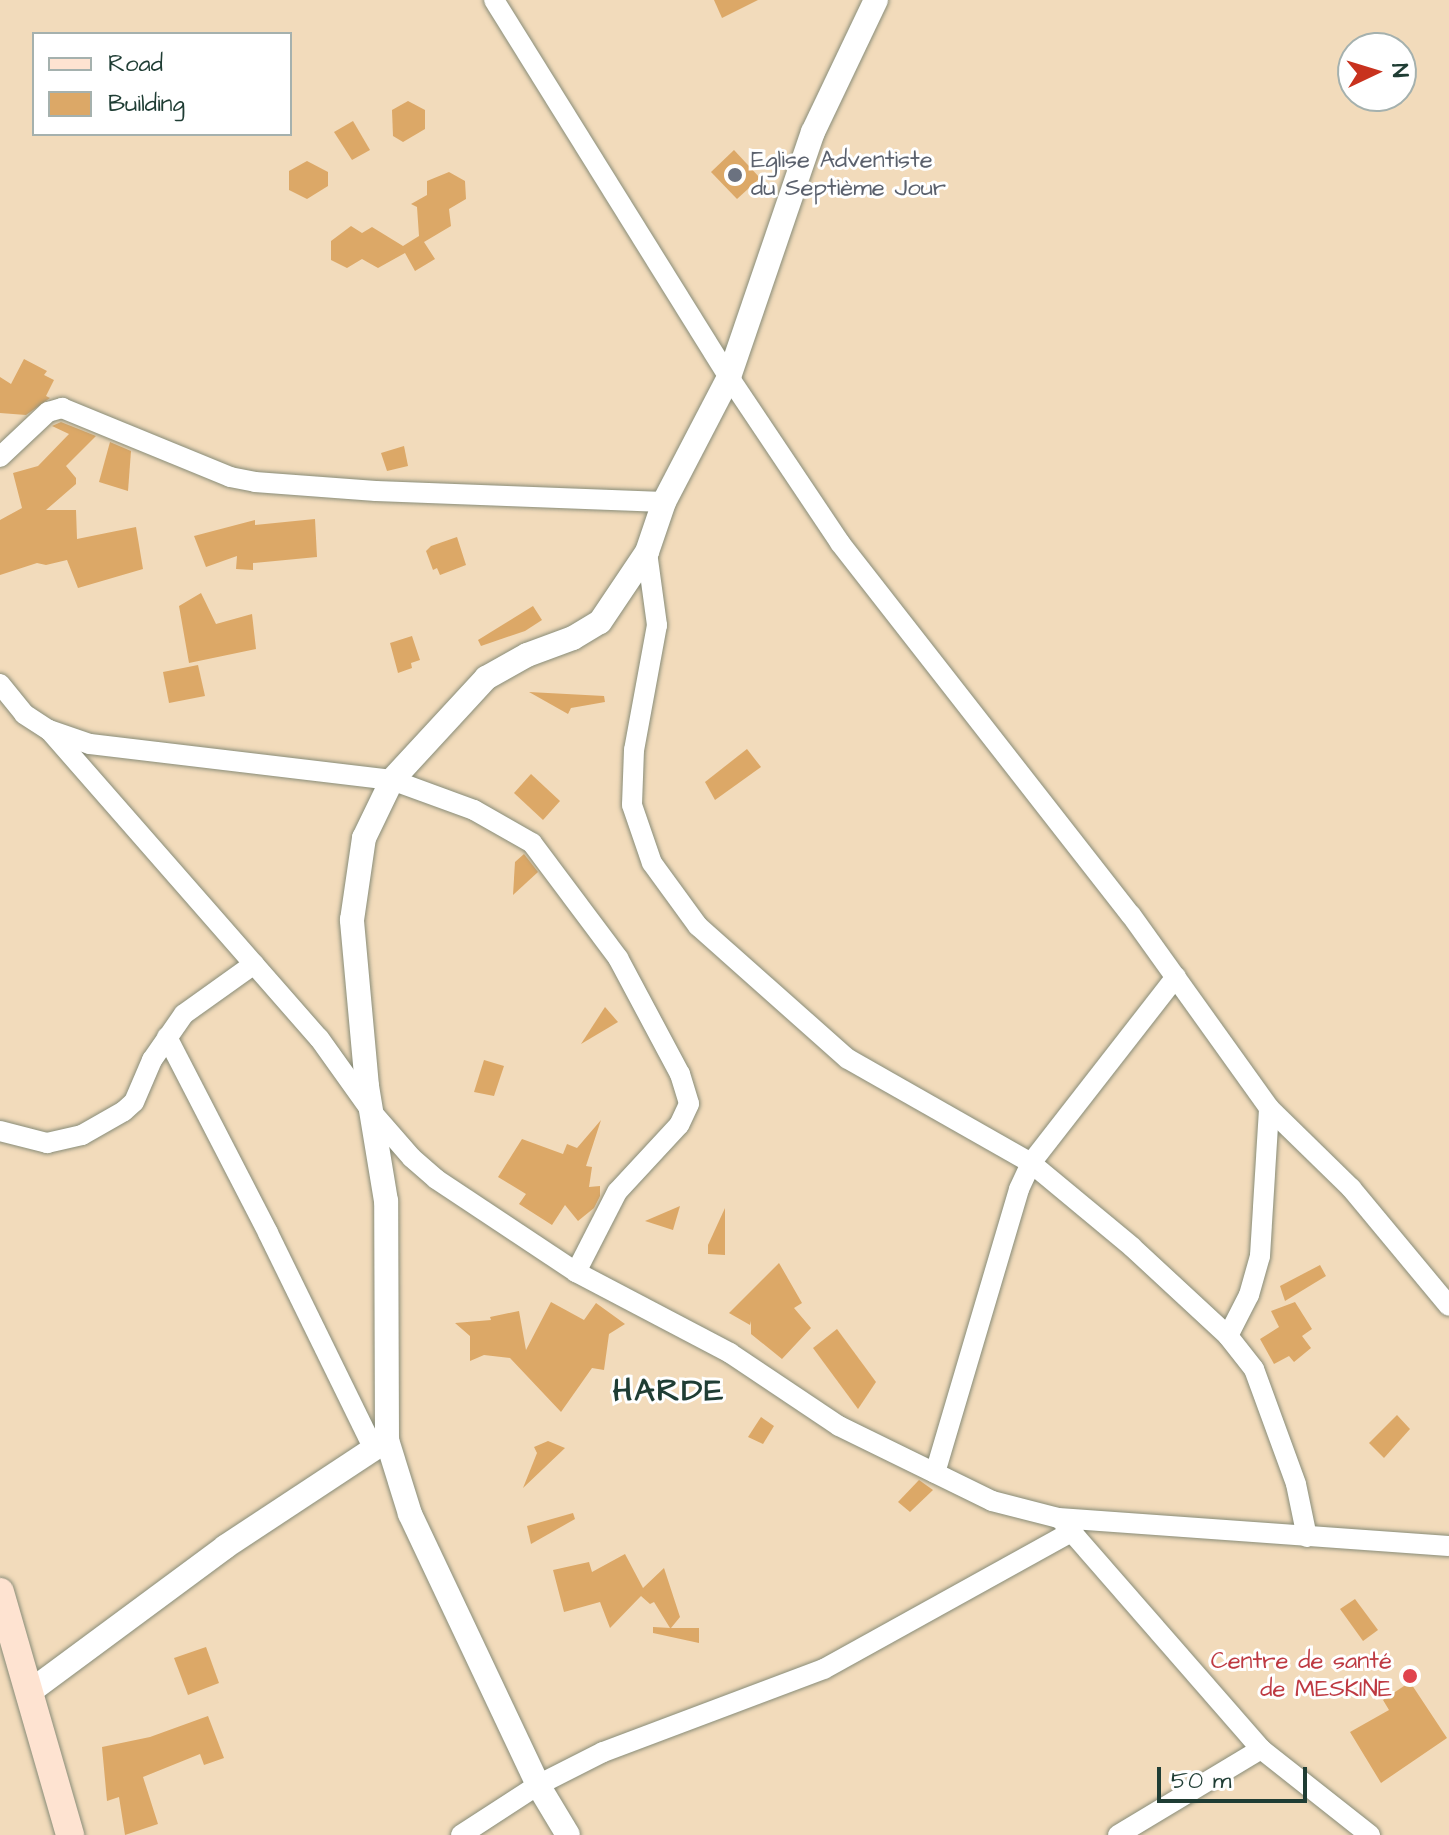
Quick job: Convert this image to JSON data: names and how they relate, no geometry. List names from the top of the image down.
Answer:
{
  "districts": ["HARDE"],
  "places": ["Eglise Adventiste du Septième Jour", "Centre de santé de MESKINE"],
  "legend": ["Road", "Building"],
  "scale_bar": "50 m",
  "north": "right"
}
